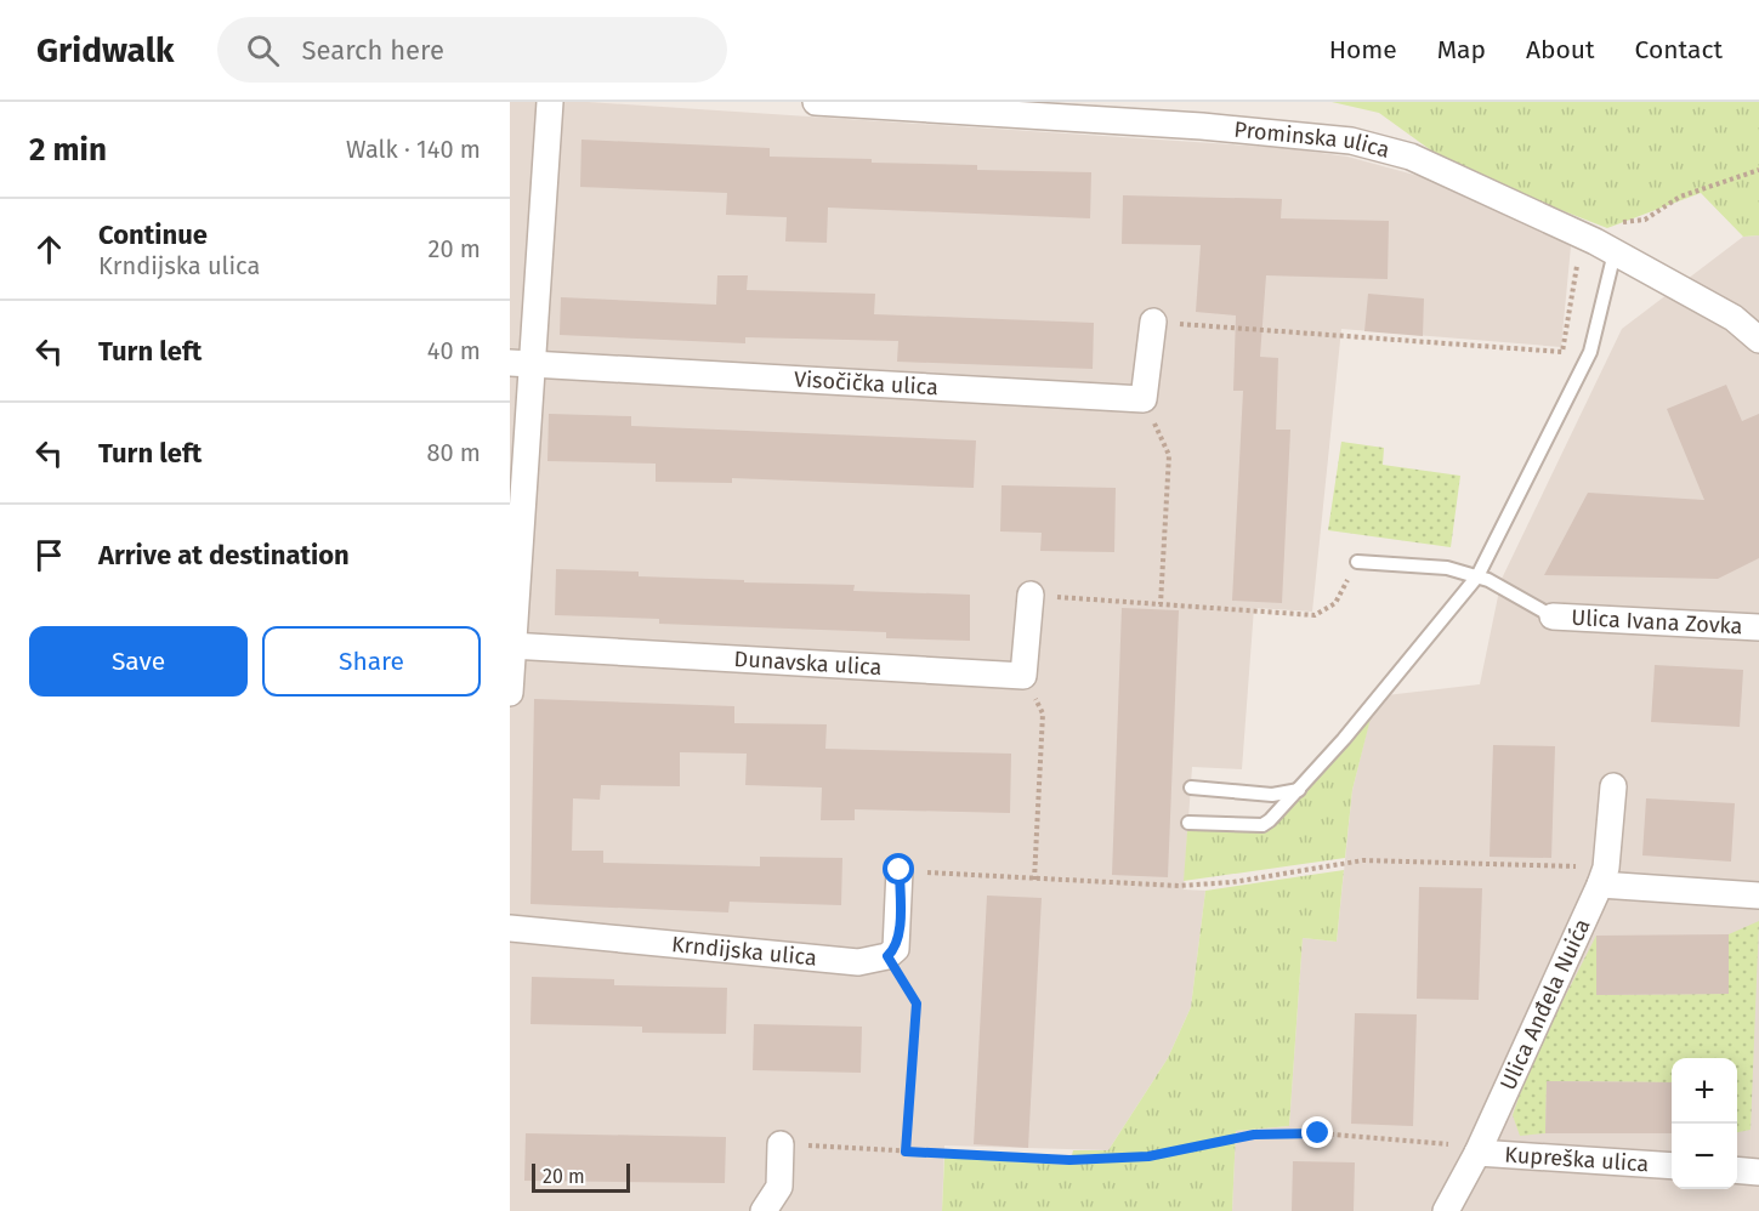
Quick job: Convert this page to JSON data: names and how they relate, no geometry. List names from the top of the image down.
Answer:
{
  "streets": {
    "street": [
      "Prominska ulica",
      "Visočička ulica",
      "Ulica Ivana Zovka",
      "Dunavska ulica",
      "Krndijska ulica",
      "Ulica Anđela Nuića",
      "Kupreška ulica"
    ]
  },
  "crossings": [
    ["Ulica Anđela Nuića", "Kupreška ulica"]
  ],
  "scale_bar": "20 m",
  "page": {
    "header": "Gridwalk",
    "search": "Search here",
    "nav": [
      "Home",
      "Map",
      "About",
      "Contact"
    ],
    "heading": ["2 min", "Walk · 140 m"],
    "list": [
      ["Continue", "Krndijska ulica", "20 m"],
      ["Turn left", "40 m"],
      ["Turn left", "80 m"],
      "Arrive at destination"
    ],
    "buttons": ["Save", "Share"],
    "map_buttons": ["+", "−"],
    "scale": "20 m"
  }
}
